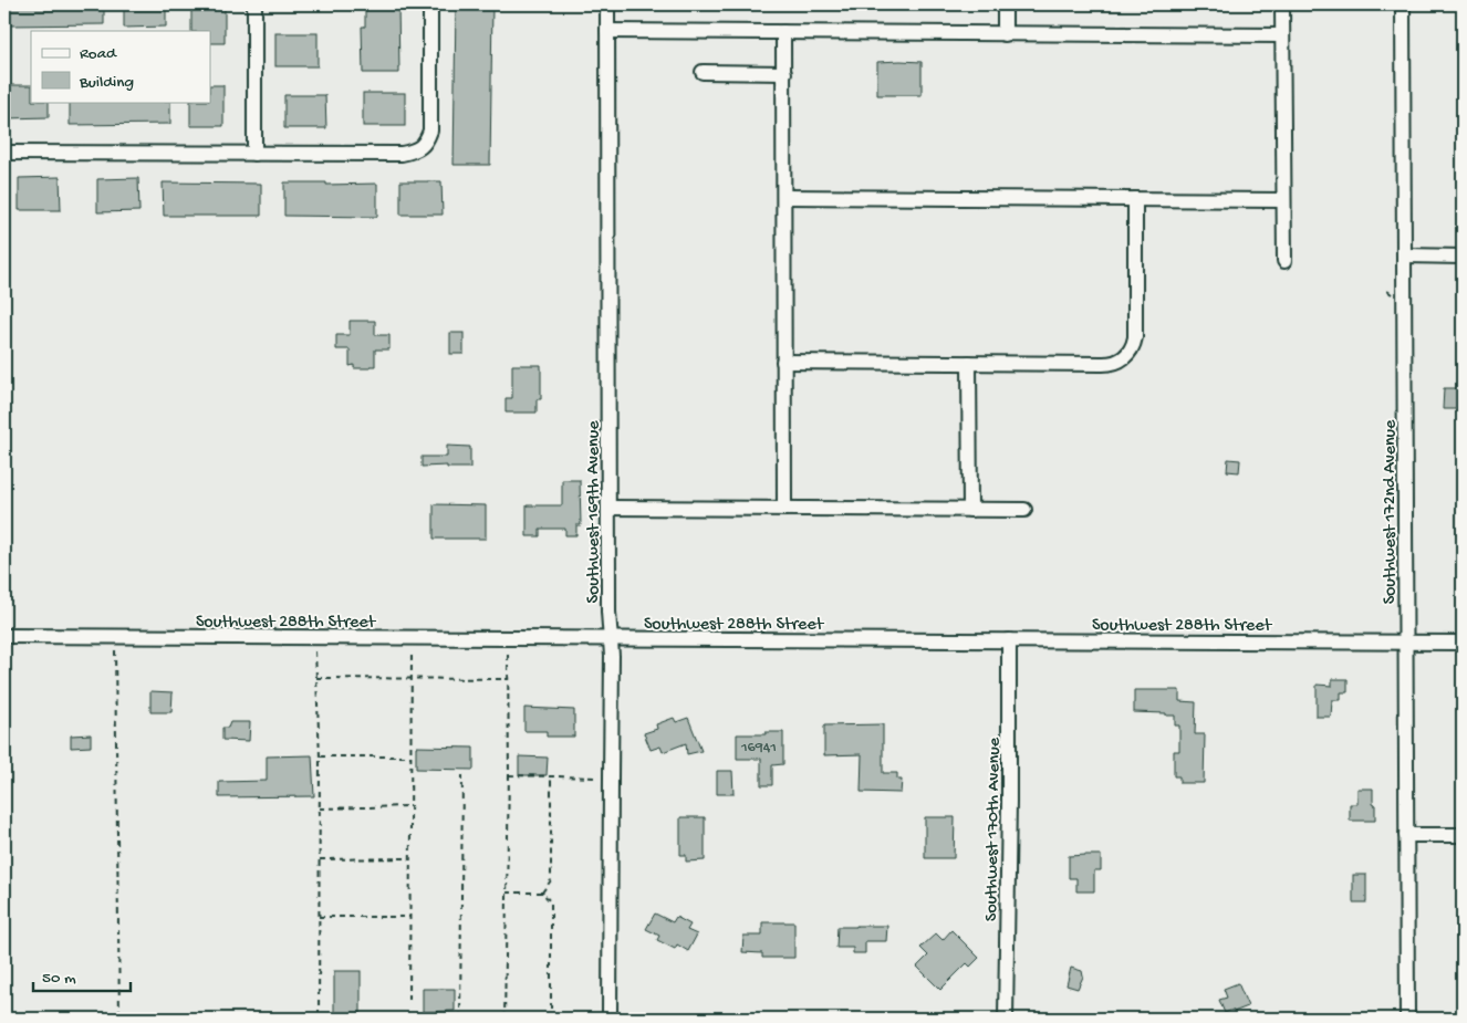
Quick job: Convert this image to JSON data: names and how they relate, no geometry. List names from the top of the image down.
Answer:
{
  "streets": {
    "street": [
      "Southwest 169th Avenue",
      "Southwest 172nd Avenue",
      "Southwest 288th Street",
      "Southwest 170th Avenue"
    ]
  },
  "crossings": [
    ["Southwest 169th Avenue", "Southwest 288th Street"],
    ["Southwest 172nd Avenue", "Southwest 288th Street"],
    ["Southwest 288th Street", "Southwest 170th Avenue"]
  ],
  "house_numbers": ["16941"],
  "legend": ["Road", "Building"],
  "scale_bar": "50 m"
}
